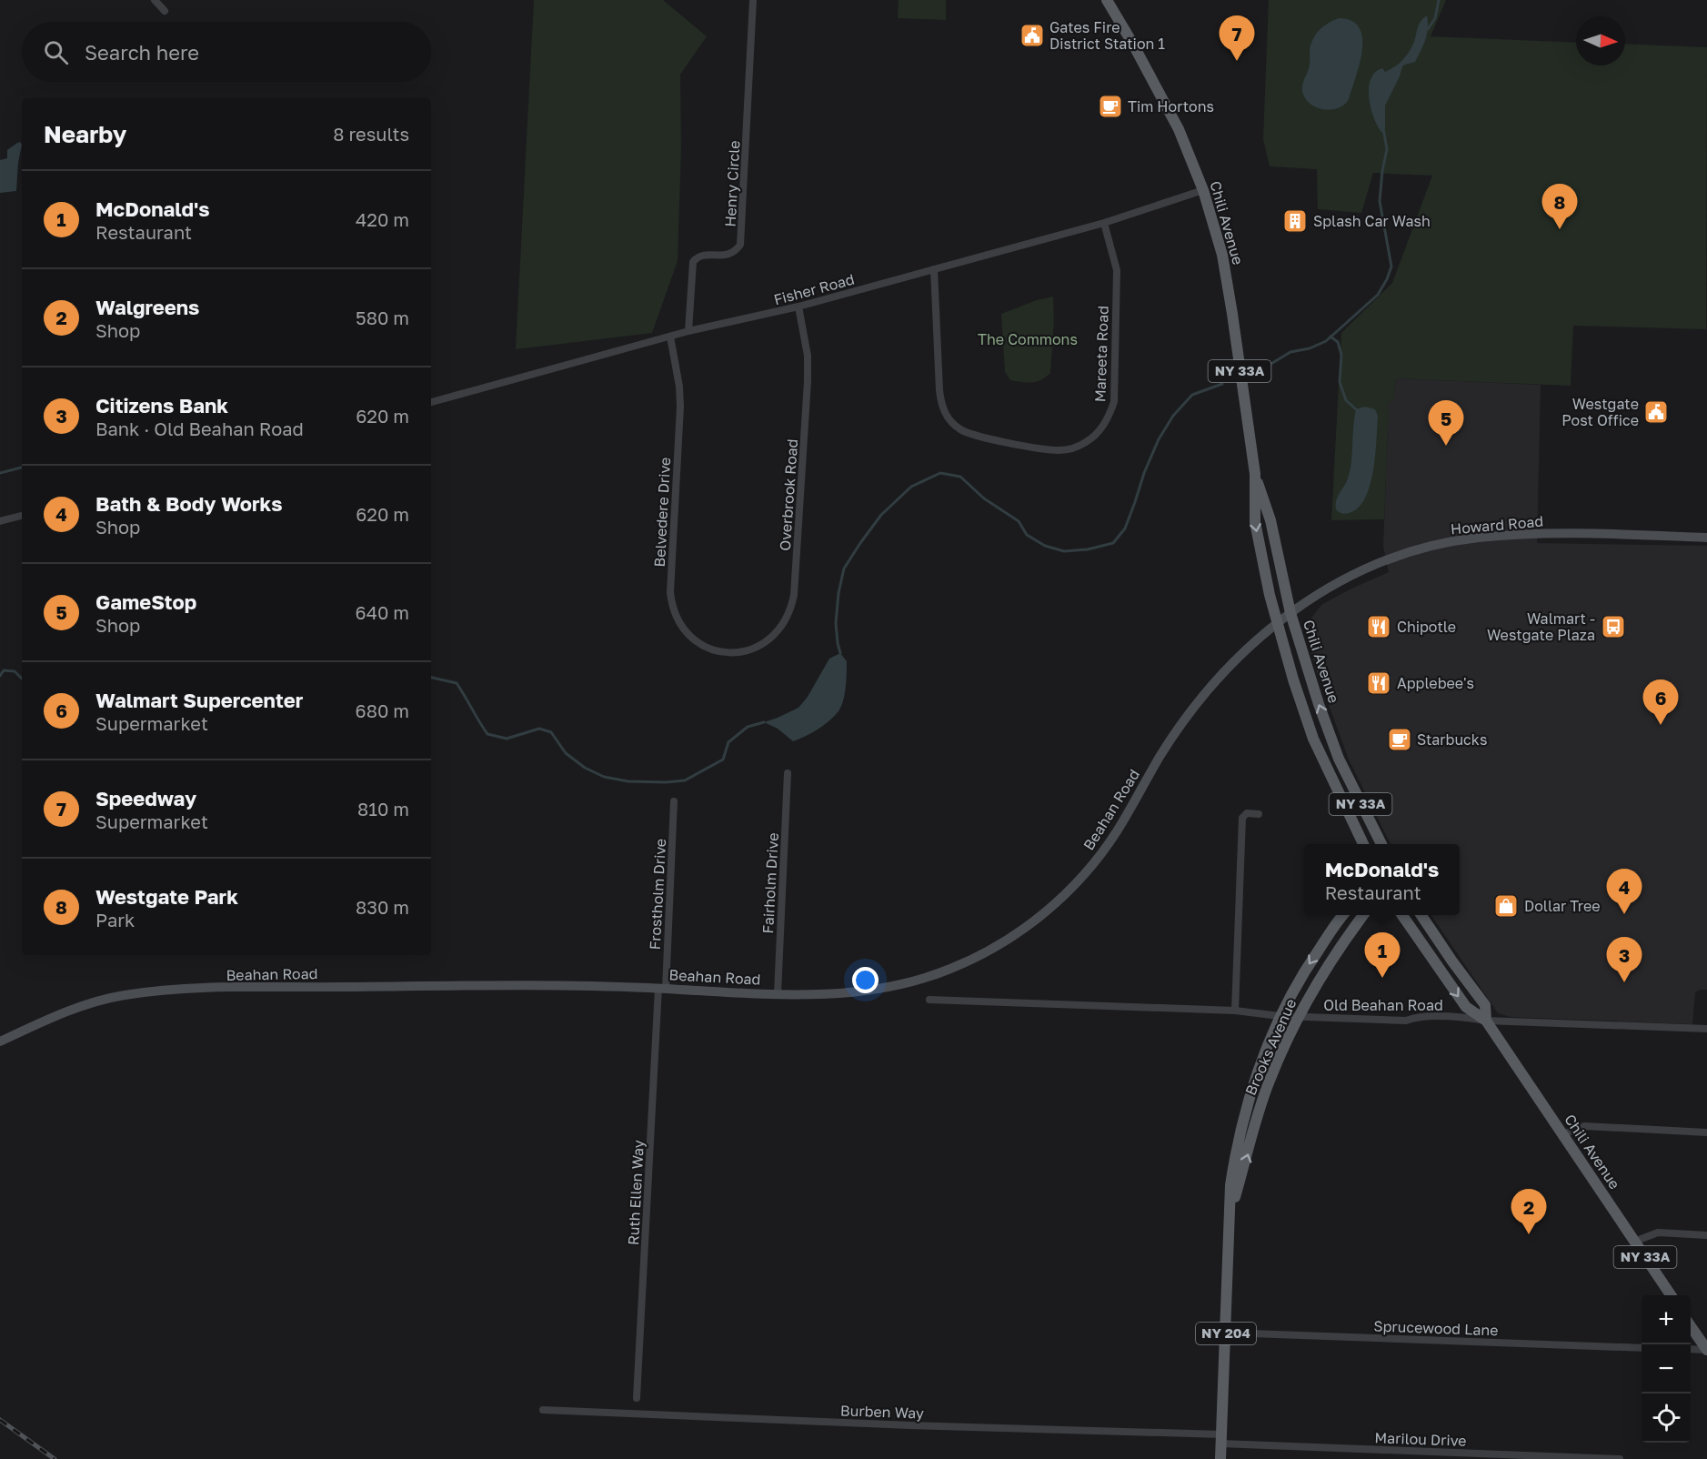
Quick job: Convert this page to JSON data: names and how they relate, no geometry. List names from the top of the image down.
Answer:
{
  "streets": {
    "main road": [
      "Chili Avenue",
      "NY 33A",
      "Brooks Avenue",
      "NY 204"
    ],
    "street": [
      "Henry Circle",
      "Fisher Road",
      "Mareeta Road",
      "Overbrook Road",
      "Belvedere Drive",
      "Howard Road",
      "Beahan Road",
      "Fairholm Drive",
      "Frostholm Drive",
      "Old Beahan Road",
      "Ruth Ellen Way",
      "Sprucewood Lane",
      "Burben Way",
      "Marilou Drive"
    ]
  },
  "crossings": [
    ["Henry Circle", "Fisher Road"],
    ["Chili Avenue", "Fisher Road"],
    ["Chili Avenue", "Howard Road"],
    ["Chili Avenue", "Beahan Road"],
    ["Chili Avenue", "Old Beahan Road"],
    ["Fisher Road", "Mareeta Road"],
    ["Fisher Road", "Overbrook Road"],
    ["Fisher Road", "Belvedere Drive"],
    ["Overbrook Road", "Belvedere Drive"],
    ["Howard Road", "Beahan Road"],
    ["Beahan Road", "Fairholm Drive"],
    ["Beahan Road", "Frostholm Drive"],
    ["Beahan Road", "Ruth Ellen Way"],
    ["Frostholm Drive", "Ruth Ellen Way"],
    ["Old Beahan Road", "Brooks Avenue"],
    ["Brooks Avenue", "Sprucewood Lane"],
    ["Brooks Avenue", "Burben Way"],
    ["Brooks Avenue", "Marilou Drive"],
    ["Burben Way", "Marilou Drive"]
  ],
  "parks": ["The Commons"],
  "places": {
    "public building": ["Gates Fire District Station 1", "Westgate Post Office"],
    "cafe": ["Tim Hortons", "Starbucks"],
    "building": ["Splash Car Wash"],
    "restaurant": ["Chipotle", "Applebee's"],
    "bus stop": ["Walmart - Westgate Plaza"],
    "shop": ["Dollar Tree"]
  },
  "north": "right",
  "page": {
    "pins": [
      "7",
      "8",
      "5",
      "6",
      "4",
      "1",
      "3",
      "2"
    ],
    "search": "Search here",
    "heading": ["Nearby", "8 results"],
    "list": [
      {
        "mark": "1",
        "name": "McDonald's",
        "note": "Restaurant",
        "value": "420 m"
      },
      {
        "mark": "2",
        "name": "Walgreens",
        "note": "Shop",
        "value": "580 m"
      },
      {
        "mark": "3",
        "name": "Citizens Bank",
        "note": "Bank · Old Beahan Road",
        "value": "620 m"
      },
      {
        "mark": "4",
        "name": "Bath & Body Works",
        "note": "Shop",
        "value": "620 m"
      },
      {
        "mark": "5",
        "name": "GameStop",
        "note": "Shop",
        "value": "640 m"
      },
      {
        "mark": "6",
        "name": "Walmart Supercenter",
        "note": "Supermarket",
        "value": "680 m"
      },
      {
        "mark": "7",
        "name": "Speedway",
        "note": "Supermarket",
        "value": "810 m"
      },
      {
        "mark": "8",
        "name": "Westgate Park",
        "note": "Park",
        "value": "830 m"
      }
    ],
    "popup": ["McDonald's", "Restaurant"],
    "map_buttons": ["+", "−"]
  }
}
